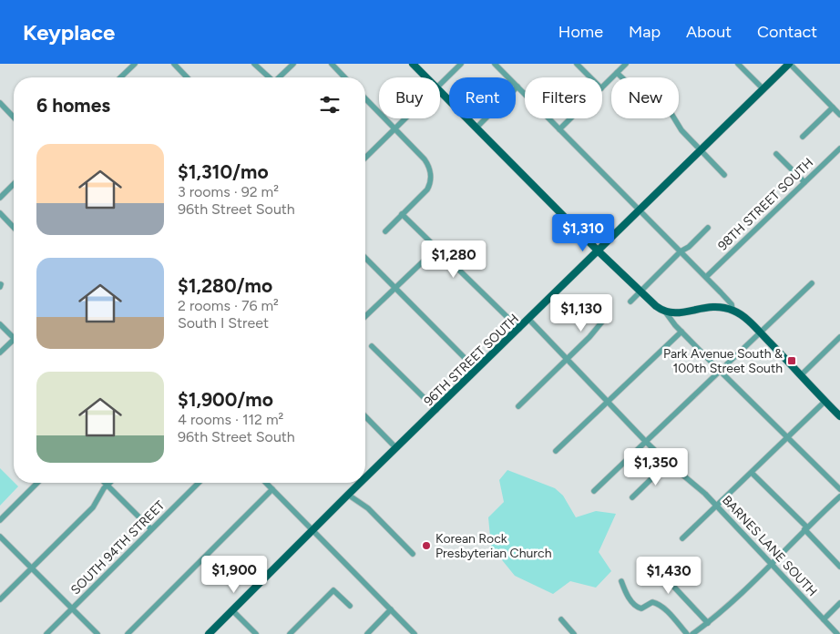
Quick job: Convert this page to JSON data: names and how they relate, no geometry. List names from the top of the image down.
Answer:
{
  "streets": {
    "main road": ["96TH STREET SOUTH"],
    "street": ["98TH STREET SOUTH", "BARNES LANE SOUTH", "SOUTH 94TH STREET"]
  },
  "crossings": [
    ["96TH STREET SOUTH", "BARNES LANE SOUTH"]
  ],
  "places": {
    "transit": ["Park Avenue South & 100th Street South"],
    "other": ["Korean Rock Presbyterian Church"]
  },
  "page": {
    "header": "Keyplace",
    "nav": [
      "Home",
      "Map",
      "About",
      "Contact"
    ],
    "chip": [
      "Buy",
      "Rent",
      "Filters",
      "New"
    ],
    "heading": "6 homes",
    "list": [
      {
        "name": "$1,310/mo",
        "note": "3 rooms · 92 m² · 96th Street South"
      },
      {
        "name": "$1,280/mo",
        "note": "2 rooms · 76 m² · South I Street"
      },
      {
        "name": "$1,900/mo",
        "note": "4 rooms · 112 m² · 96th Street South"
      }
    ],
    "price": [
      "$1,310",
      "$1,280",
      "$1,130",
      "$1,350",
      "$1,900",
      "$1,430"
    ]
  }
}
